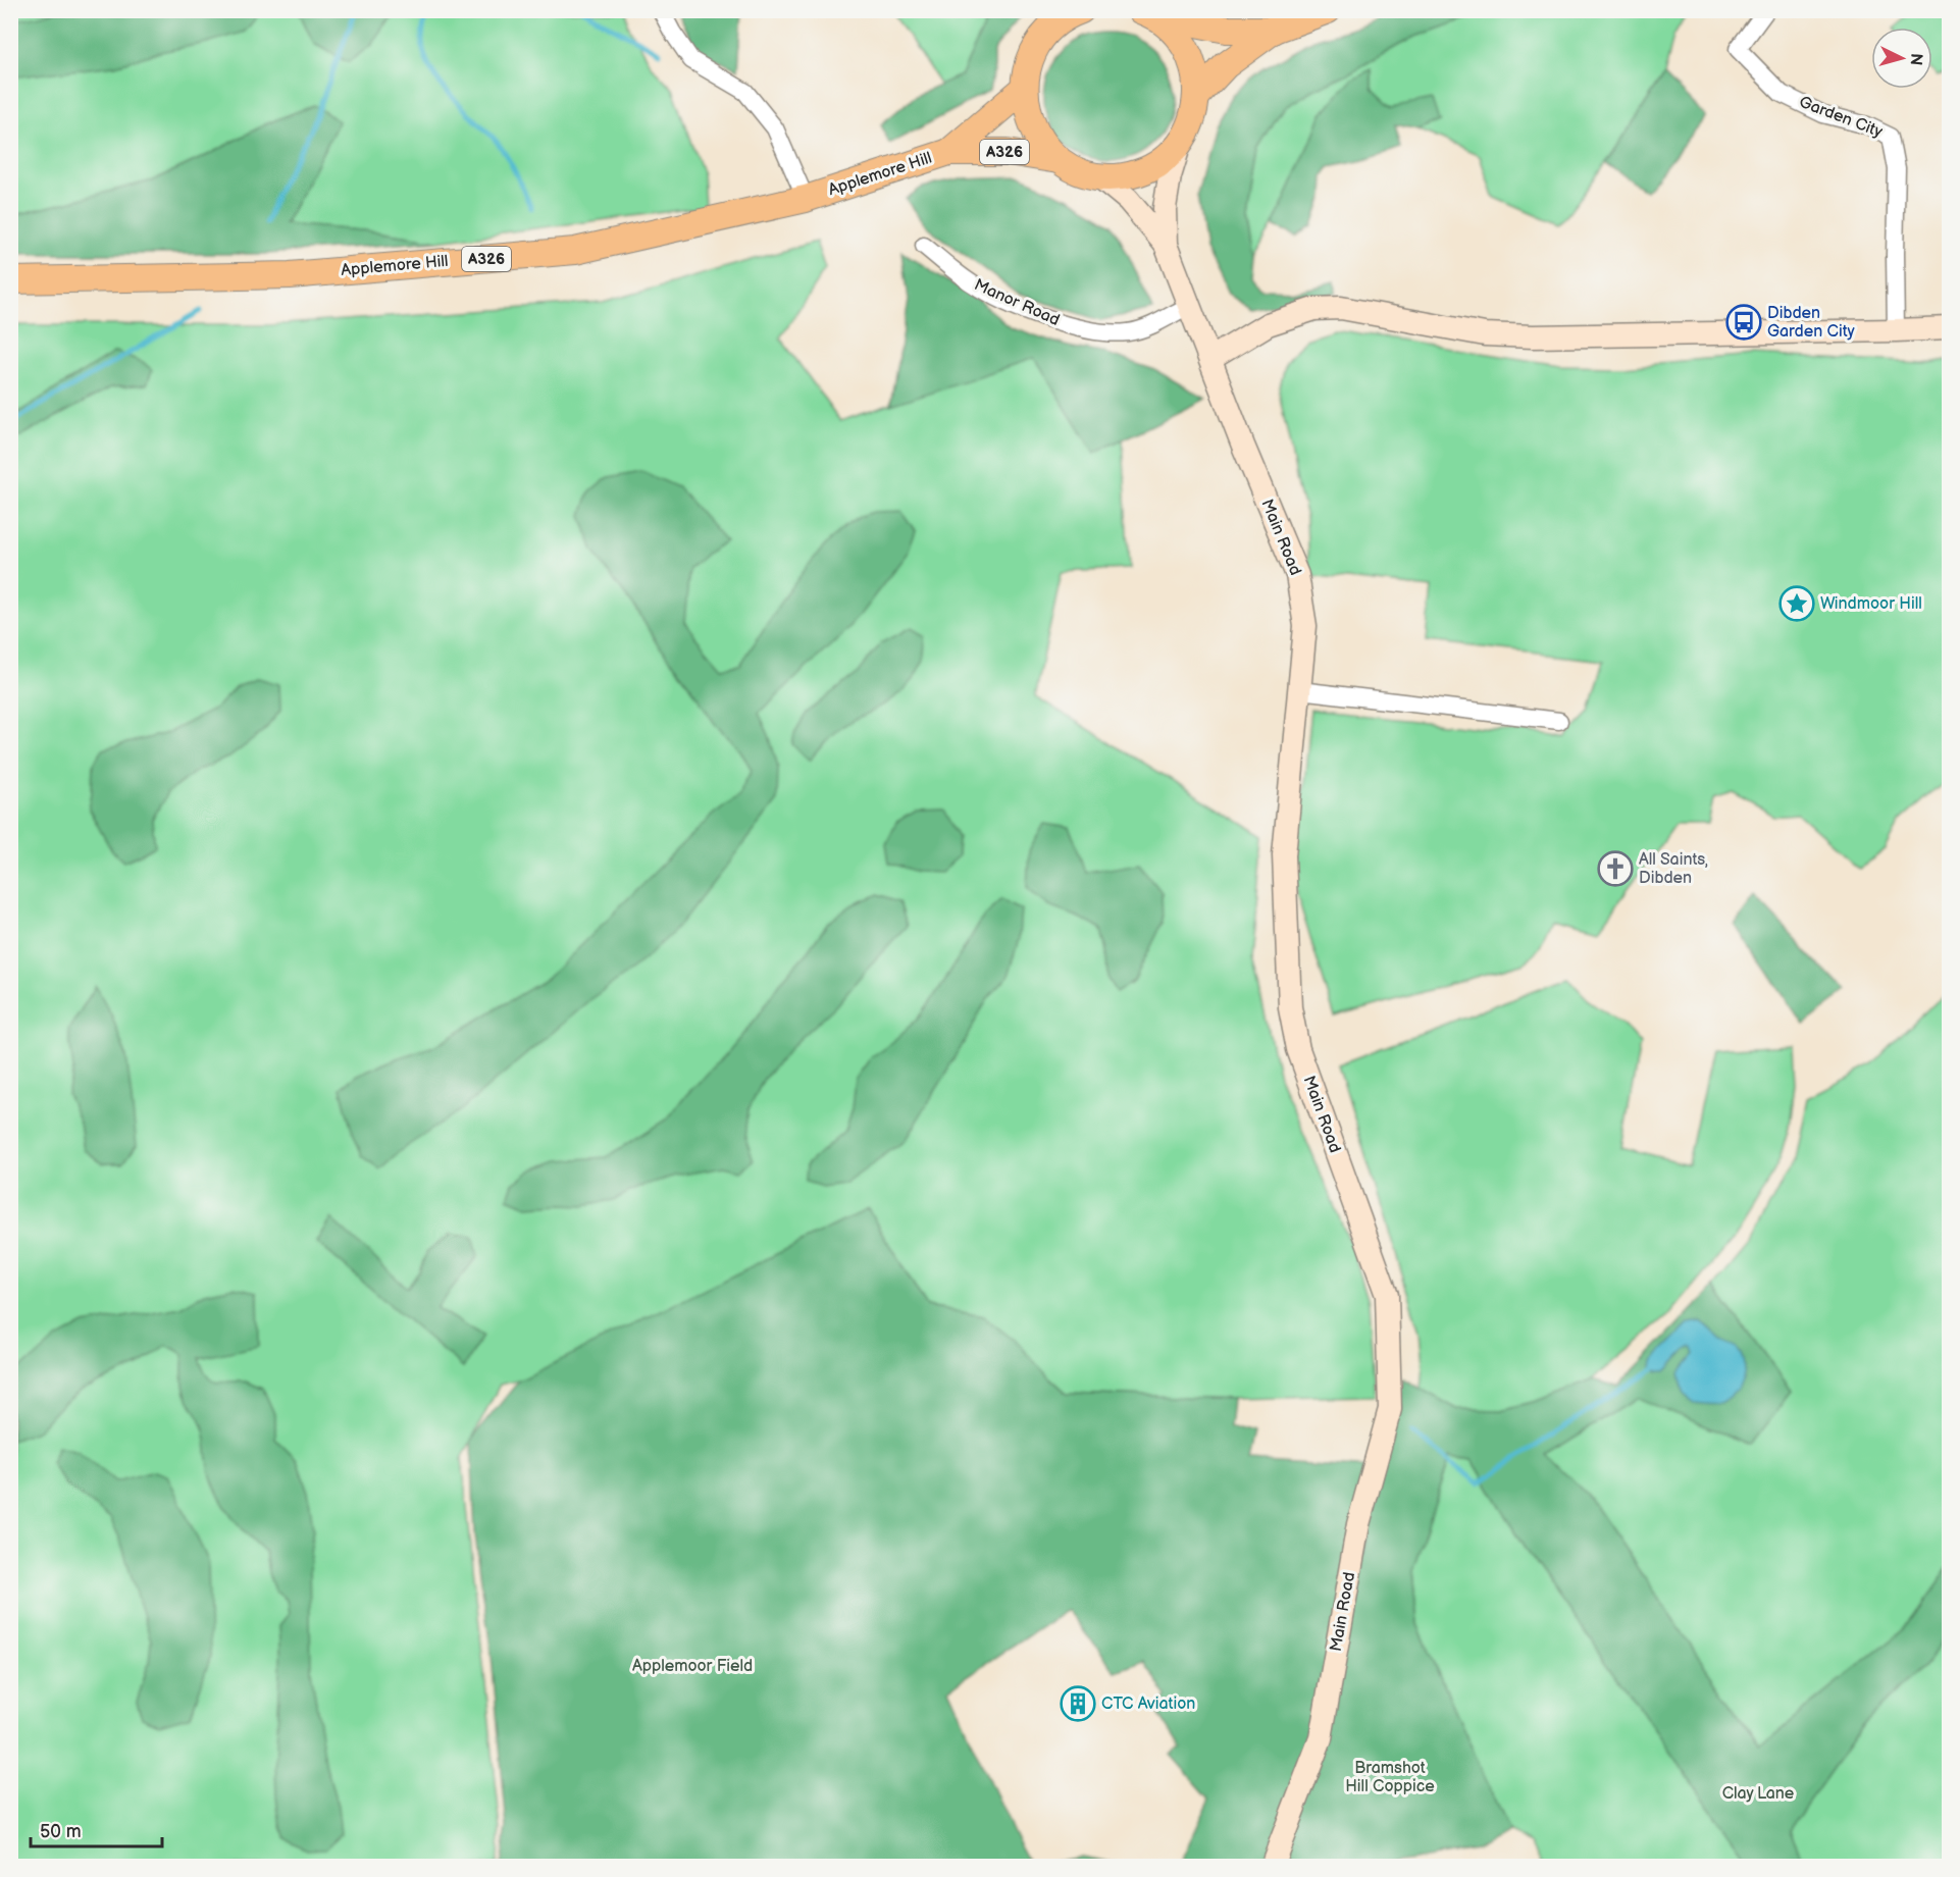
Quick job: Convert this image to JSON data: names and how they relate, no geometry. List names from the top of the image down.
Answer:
{
  "streets": {
    "main road": ["A326", "Applemore Hill"],
    "street": ["Garden City", "Manor Road", "Main Road"]
  },
  "crossings": [
    ["Manor Road", "Main Road"]
  ],
  "parks": ["Applemoor Field", "Bramshot Hill Coppice", "Clay Lane"],
  "places": {
    "bus stop": ["Dibden Garden City"],
    "place": ["Windmoor Hill"],
    "church": ["All Saints, Dibden"],
    "building": ["CTC Aviation"]
  },
  "scale_bar": "50 m",
  "north": "right"
}
